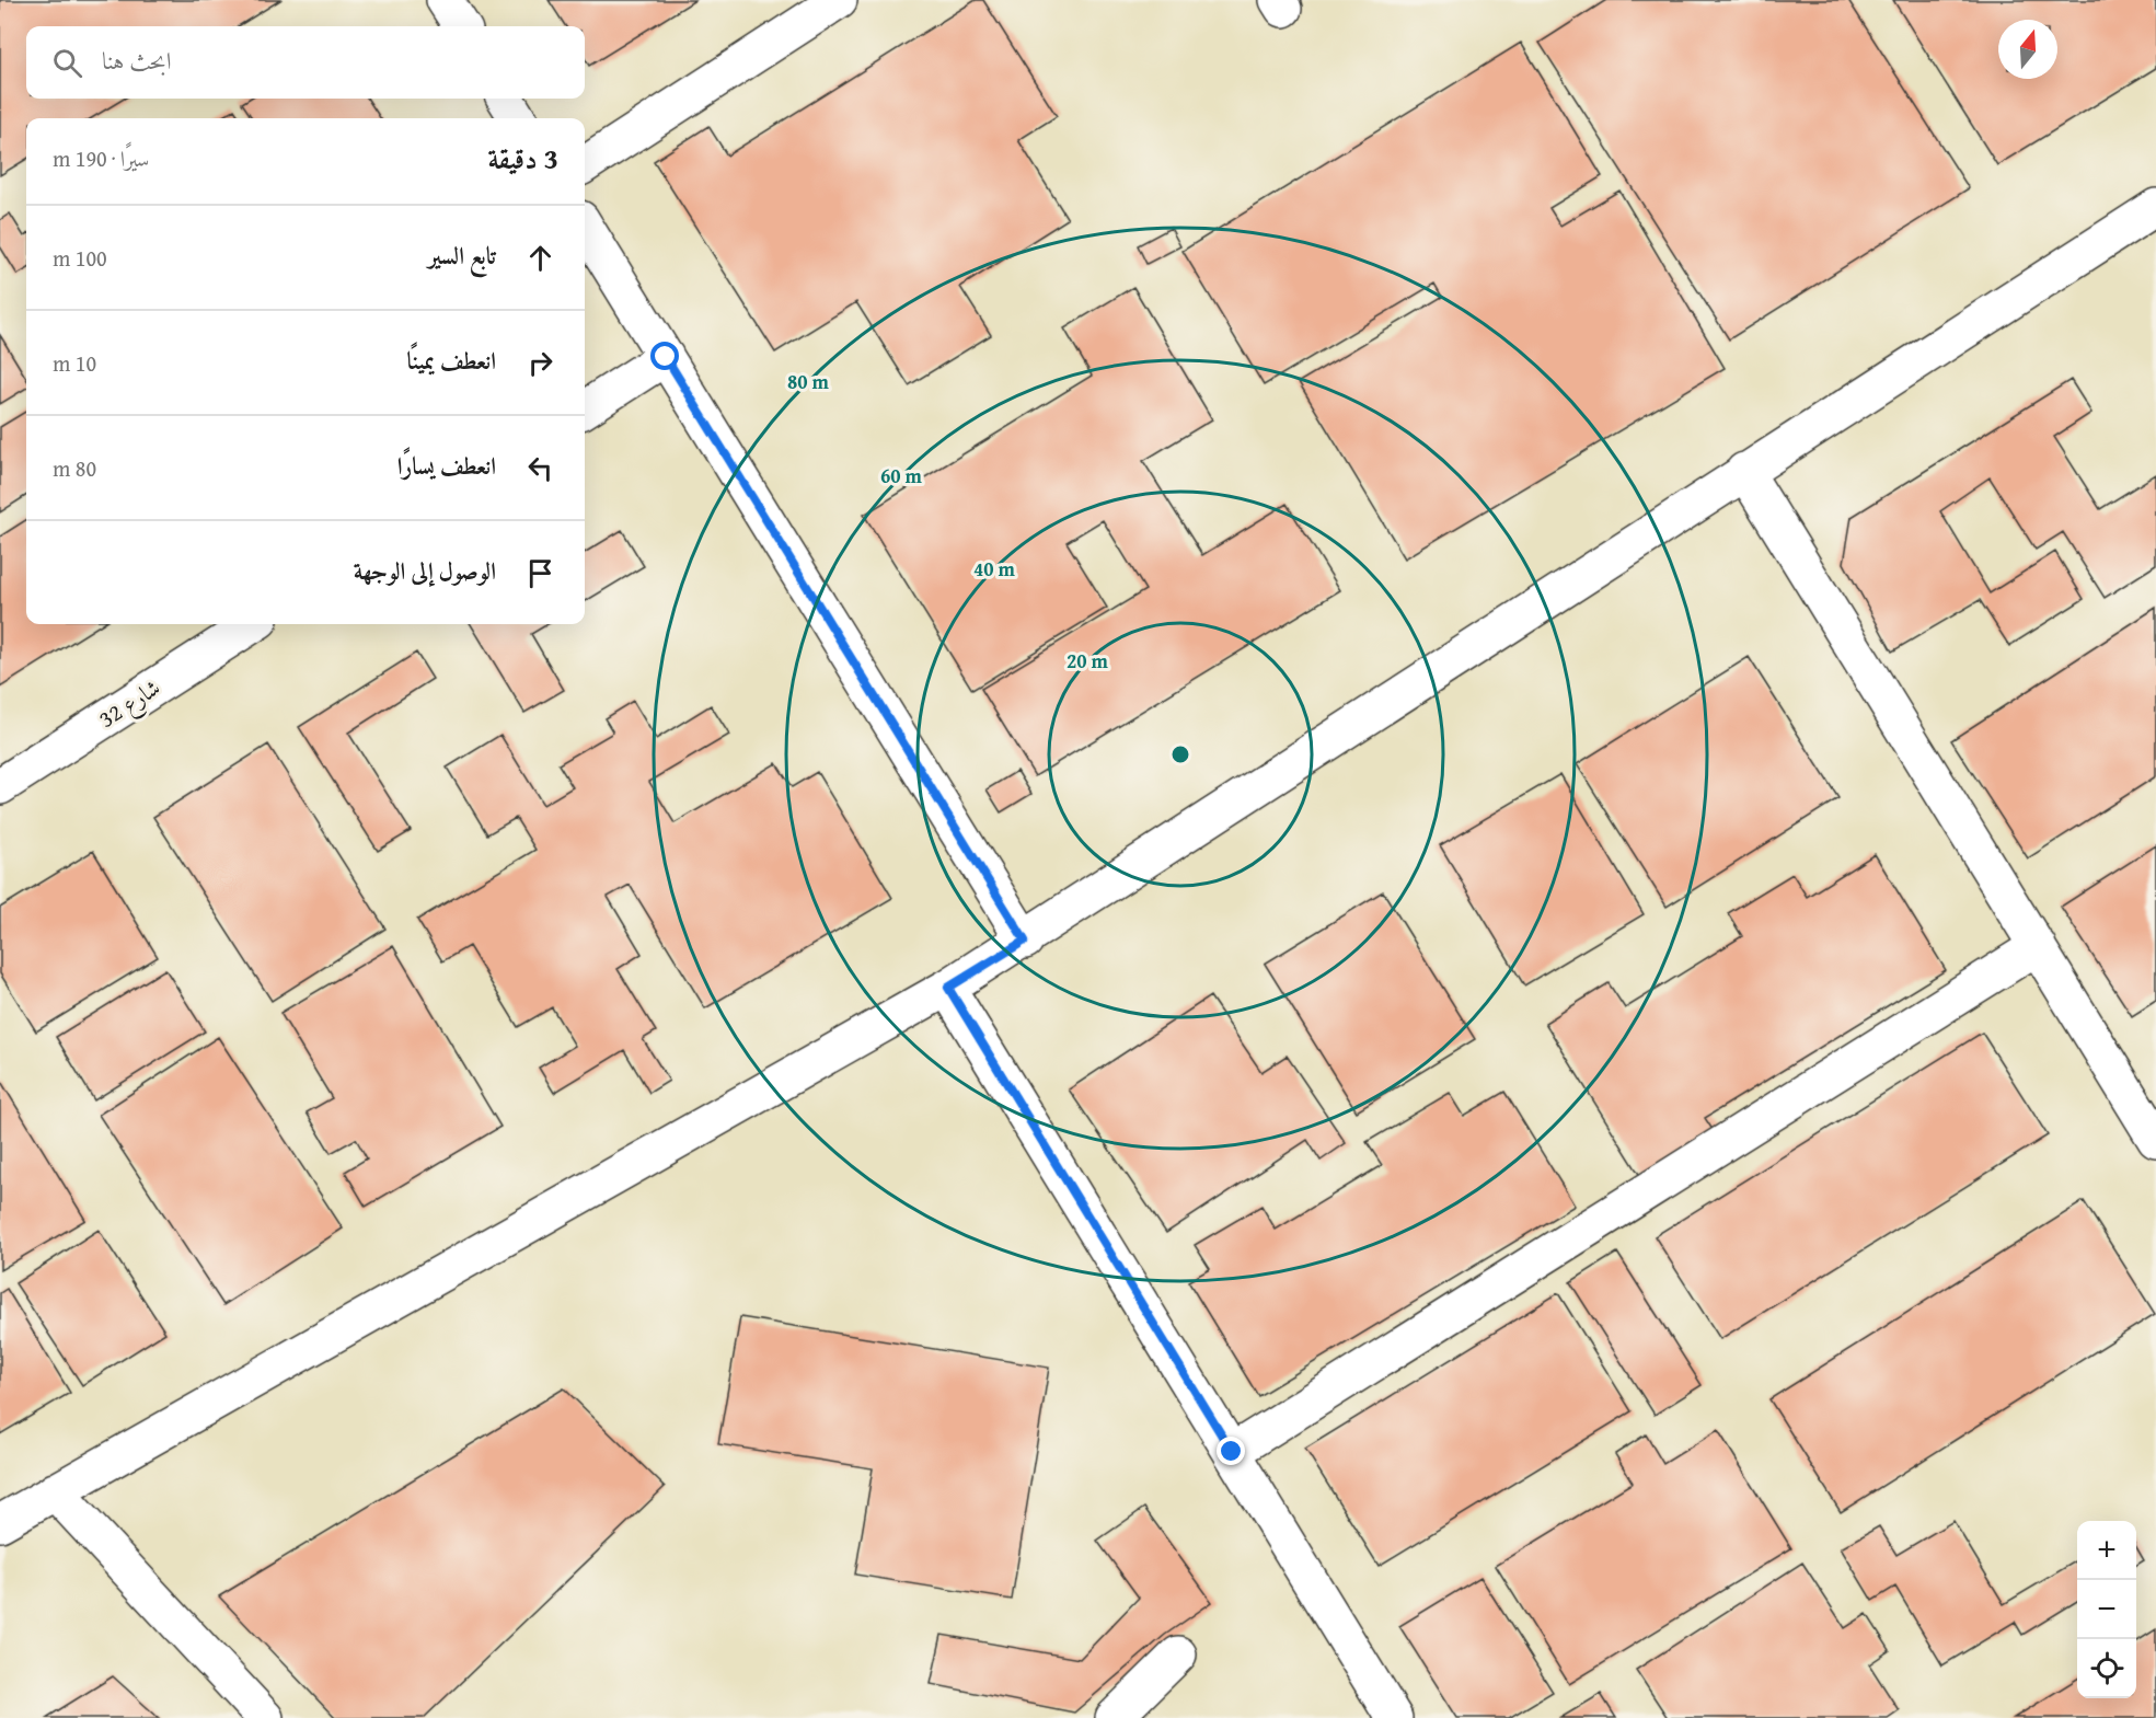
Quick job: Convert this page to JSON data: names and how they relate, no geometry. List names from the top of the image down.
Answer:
{
  "streets": {
    "street": ["شارع 32"]
  },
  "north": "top",
  "page": {
    "search": "ابحث هنا",
    "heading": ["3 دقيقة", "سيرًا · 190 m"],
    "list": [
      ["تابع السير", "100 m"],
      ["انعطف يمينًا", "10 m"],
      ["انعطف يسارًا", "80 m"],
      "الوصول إلى الوجهة"
    ],
    "map_buttons": ["+", "−"]
  },
  "rings": [
    "80 m",
    "60 m",
    "40 m",
    "20 m"
  ]
}
